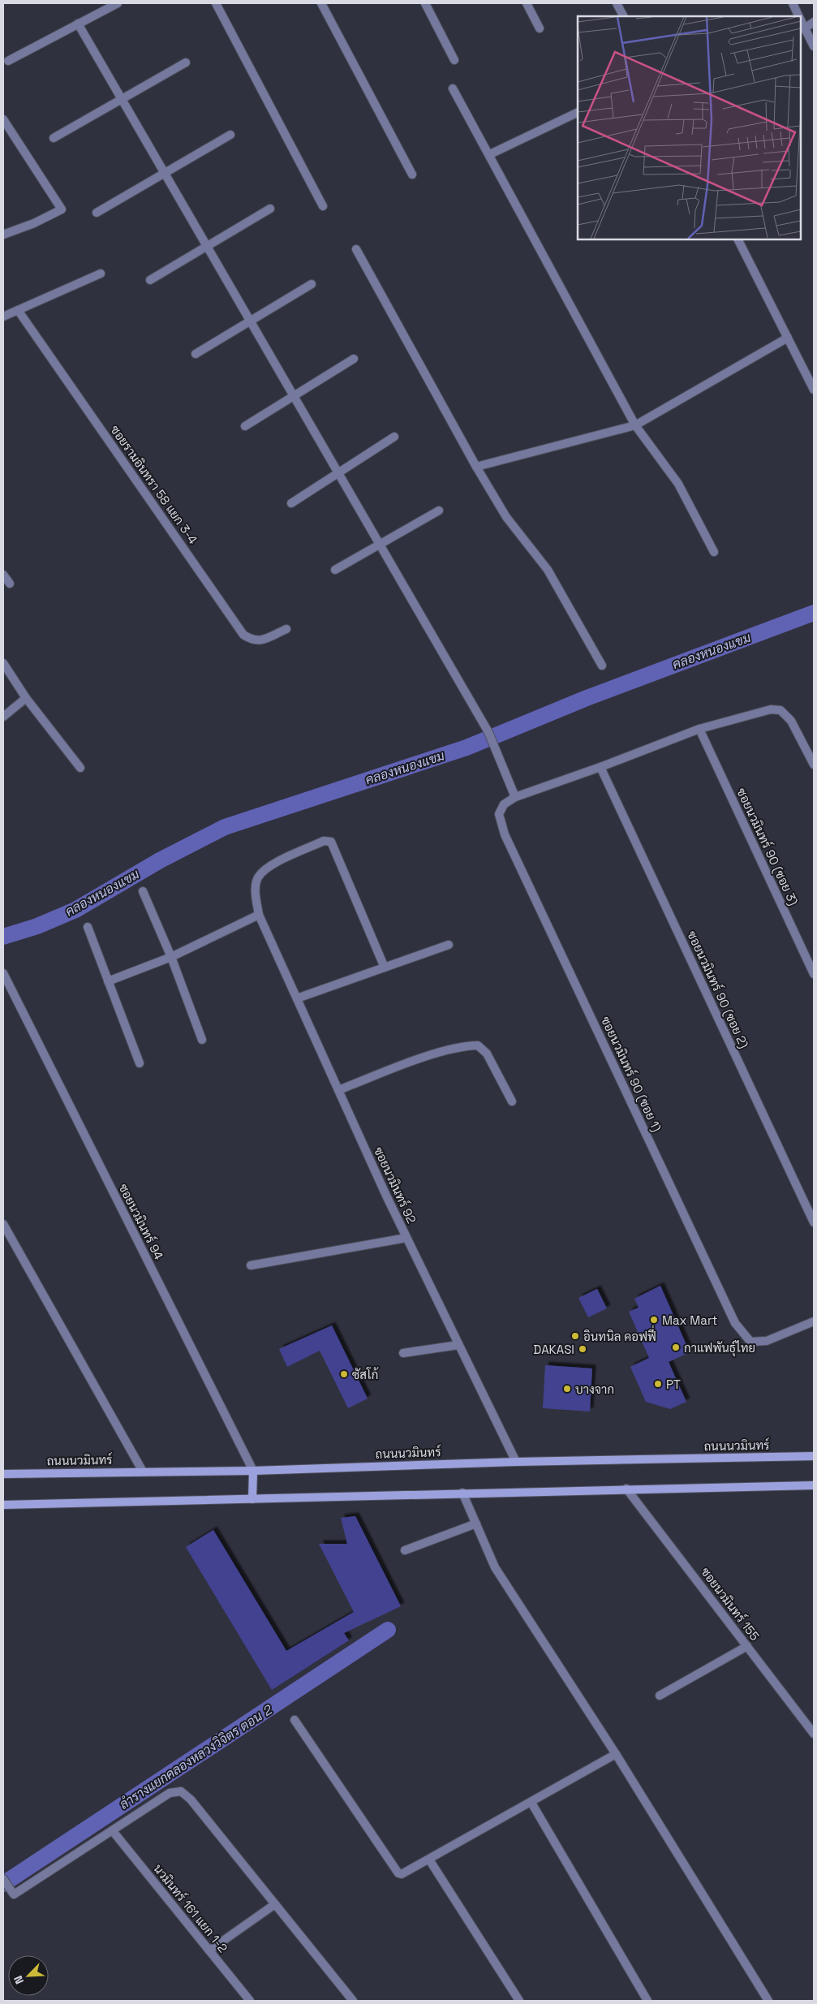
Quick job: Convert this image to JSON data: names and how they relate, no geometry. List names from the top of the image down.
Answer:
{
  "streets": {
    "main road": ["ถนนนวมินทร์"],
    "street": [
      "ซอยรามอินทรา 58 แยก 3-4",
      "ซอยนวมินทร์ 90 (ซอย 3)",
      "ซอยนวมินทร์ 90 (ซอย 2)",
      "ซอยนวมินทร์ 90 (ซอย 1)",
      "ซอยนวมินทร์ 92",
      "ซอยนวมินทร์ 94",
      "ซอยนวมินทร์ 155",
      "นวมินทร์ 161 แยก 1-2"
    ]
  },
  "crossings": [
    ["ซอยนวมินทร์ 92", "ถนนนวมินทร์"],
    ["ซอยนวมินทร์ 94", "ถนนนวมินทร์"]
  ],
  "water": ["คลองหนองแขม", "ลำรางแยกคลองหลวงวิจิตร ตอน 2"],
  "places": [
    "Max Mart",
    "อินทนิล คอฟฟี่",
    "กาแฟพันธุ์ไทย",
    "DAKASI",
    "ซัสโก้",
    "PT",
    "บางจาก"
  ],
  "north": "bottom left"
}
